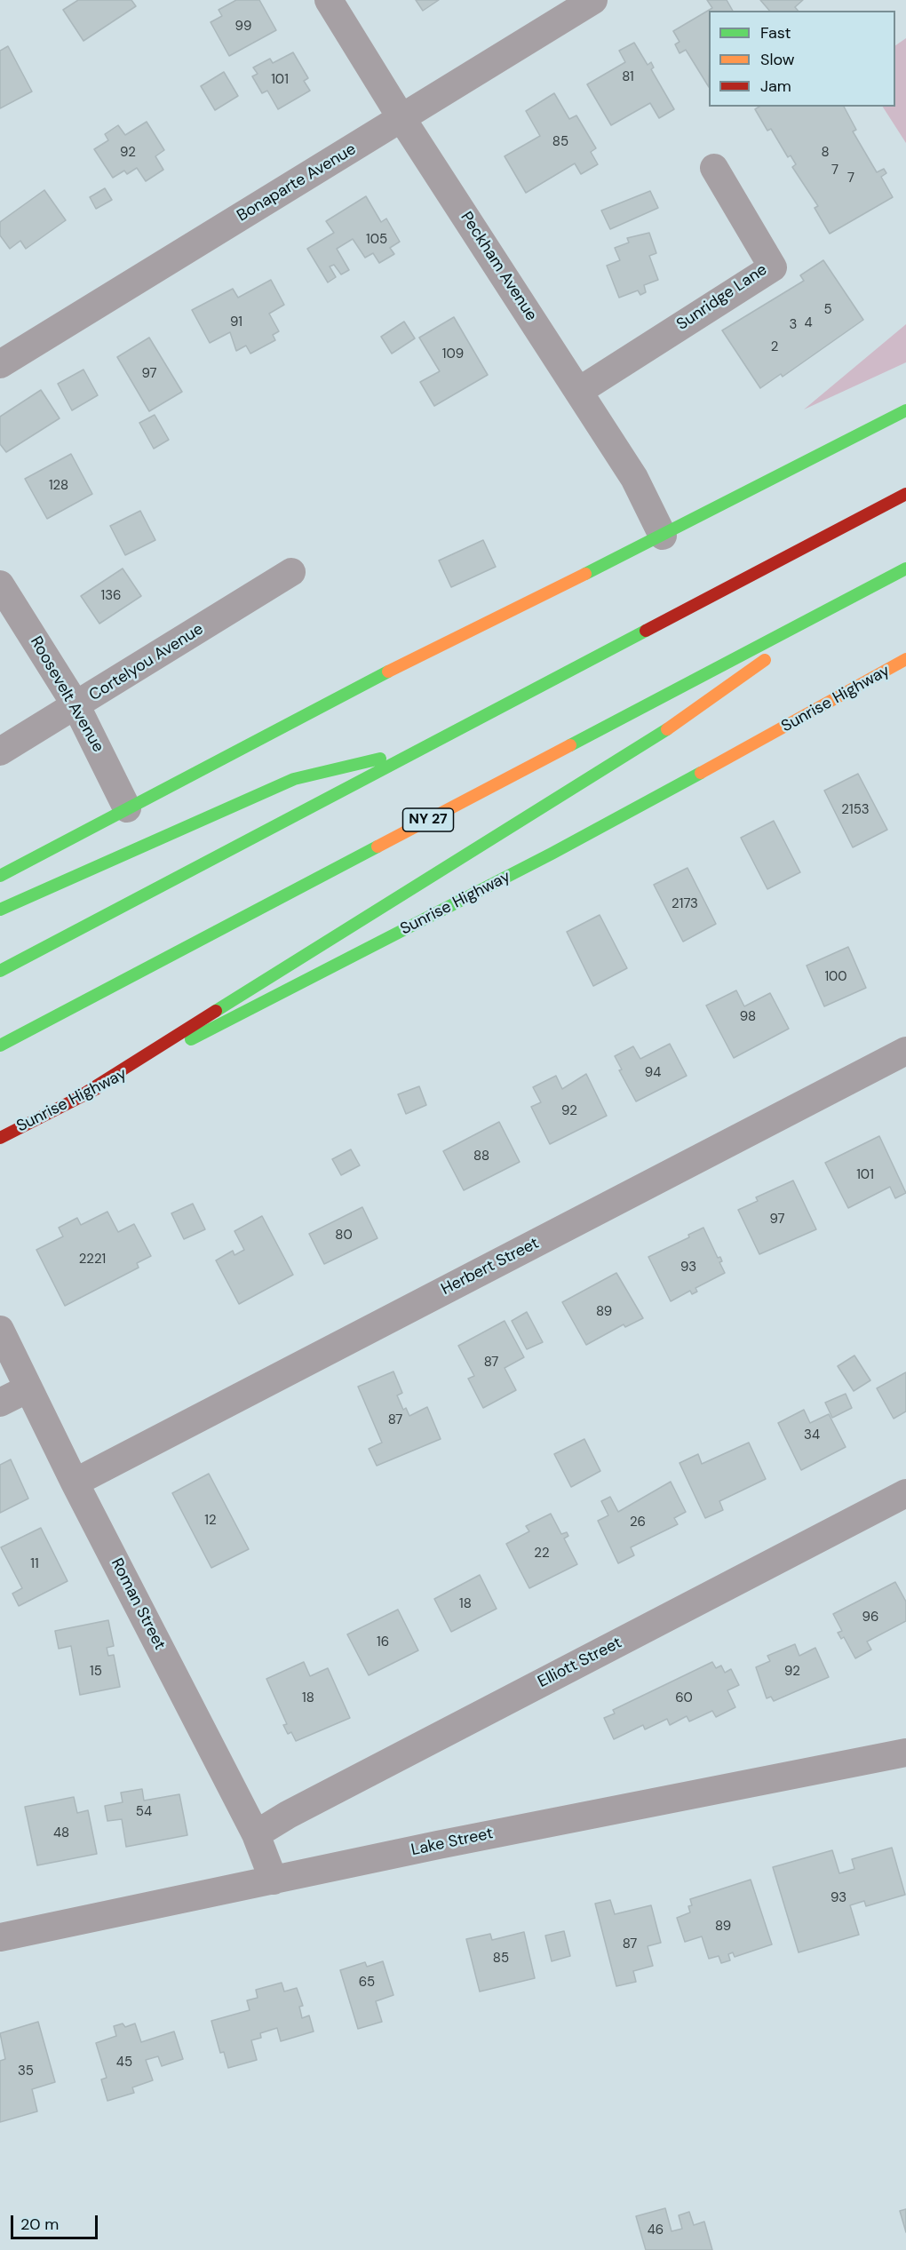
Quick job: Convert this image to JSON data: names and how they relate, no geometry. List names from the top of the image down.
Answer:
{
  "streets": {
    "main road": ["Sunrise Highway", "NY 27"],
    "street": [
      "Bonaparte Avenue",
      "Peckham Avenue",
      "Sunridge Lane",
      "Cortelyou Avenue",
      "Roosevelt Avenue",
      "Herbert Street",
      "Roman Street",
      "Elliott Street",
      "Lake Street"
    ]
  },
  "crossings": [
    ["Bonaparte Avenue", "Peckham Avenue"],
    ["Peckham Avenue", "Sunridge Lane"],
    ["Cortelyou Avenue", "Roosevelt Avenue"],
    ["Herbert Street", "Roman Street"],
    ["Roman Street", "Elliott Street"],
    ["Roman Street", "Lake Street"]
  ],
  "house_numbers": [
    "99",
    "81",
    "101",
    "85",
    "92",
    "8",
    "7",
    "7",
    "105",
    "5",
    "91",
    "4",
    "3",
    "2",
    "109",
    "97",
    "128",
    "136",
    "2153",
    "2173",
    "100",
    "98",
    "94",
    "92",
    "88",
    "101",
    "97",
    "80",
    "2221",
    "93",
    "89",
    "87",
    "87",
    "34",
    "12",
    "26",
    "22",
    "11",
    "18",
    "96",
    "16",
    "15",
    "92",
    "18",
    "60",
    "54",
    "48",
    "93",
    "89",
    "87",
    "85",
    "65",
    "45",
    "35",
    "46"
  ],
  "legend": ["Fast", "Slow", "Jam"],
  "scale_bar": "20 m"
}
